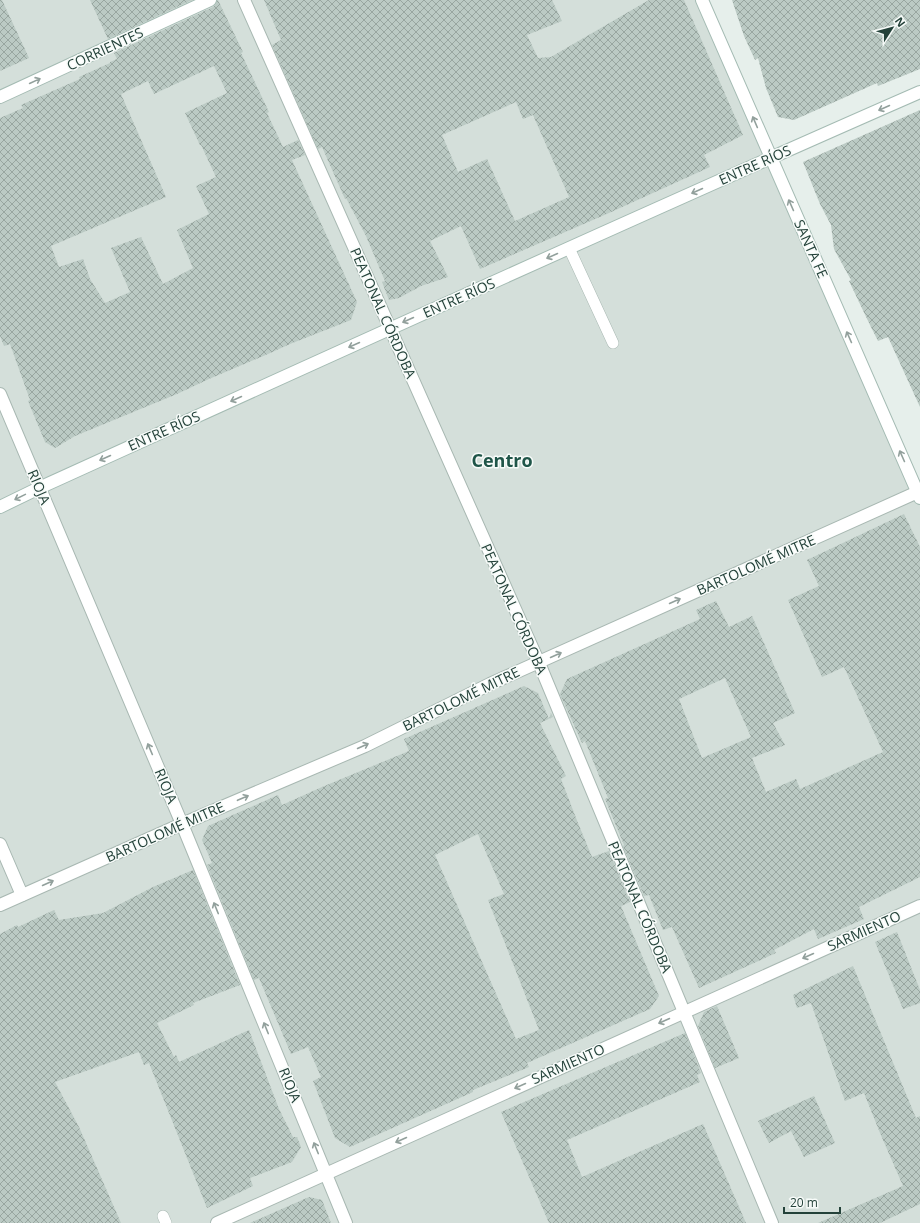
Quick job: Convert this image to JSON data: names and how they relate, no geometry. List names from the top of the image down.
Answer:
{
  "streets": {
    "street": [
      "CORRIENTES",
      "ENTRE RÍOS",
      "SANTA FE",
      "PEATONAL CÓRDOBA",
      "RIOJA",
      "BARTOLOMÉ MITRE",
      "SARMIENTO"
    ]
  },
  "crossings": [
    ["ENTRE RÍOS", "SANTA FE"],
    ["ENTRE RÍOS", "PEATONAL CÓRDOBA"],
    ["ENTRE RÍOS", "RIOJA"],
    ["SANTA FE", "BARTOLOMÉ MITRE"],
    ["PEATONAL CÓRDOBA", "BARTOLOMÉ MITRE"],
    ["PEATONAL CÓRDOBA", "SARMIENTO"],
    ["RIOJA", "BARTOLOMÉ MITRE"],
    ["RIOJA", "SARMIENTO"]
  ],
  "one_way": [
    "CORRIENTES",
    "ENTRE RÍOS",
    "SANTA FE",
    "RIOJA",
    "BARTOLOMÉ MITRE",
    "SARMIENTO"
  ],
  "districts": ["Centro"],
  "scale_bar": "20 m",
  "north": "top right"
}
